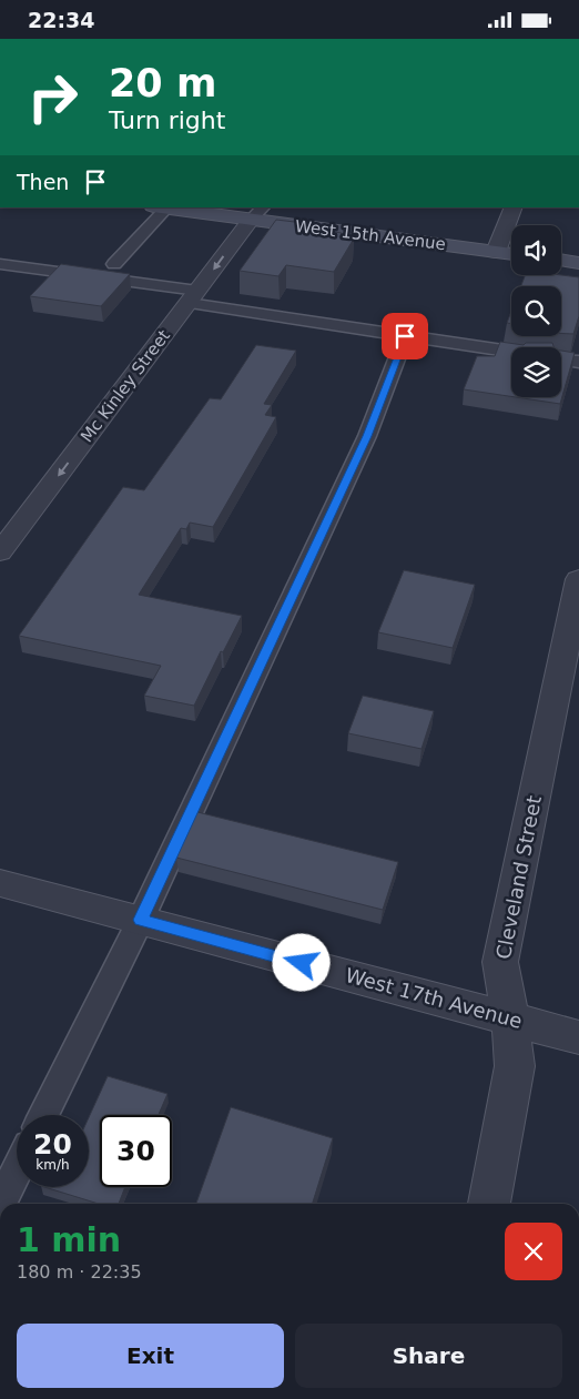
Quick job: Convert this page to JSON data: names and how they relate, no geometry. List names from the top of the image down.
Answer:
{
  "streets": {
    "main road": ["West 15th Avenue"],
    "street": ["Mc Kinley Street", "Cleveland Street", "West 17th Avenue"]
  },
  "crossings": [
    ["West 15th Avenue", "Mc Kinley Street"],
    ["Cleveland Street", "West 17th Avenue"]
  ],
  "one_way": ["Mc Kinley Street"],
  "page": {
    "status": "22:34",
    "turn": ["20 m", "Turn right"],
    "then": "Then",
    "speed": "20 km/h",
    "limit": "30",
    "heading": ["1 min", "180 m · 22:35"],
    "buttons": ["Exit", "Share"]
  }
}
